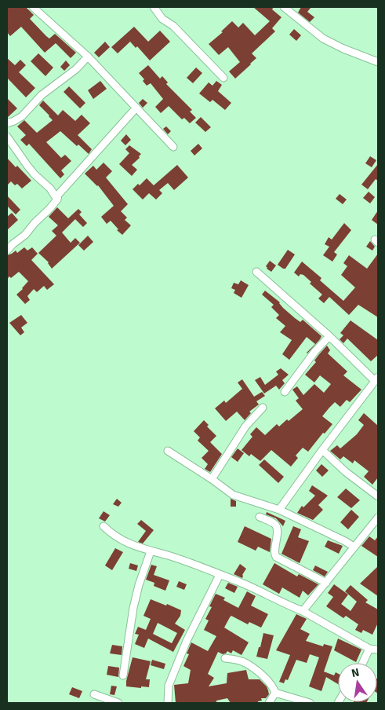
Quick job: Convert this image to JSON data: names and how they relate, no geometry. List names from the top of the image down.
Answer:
{
  "north": "top"
}
